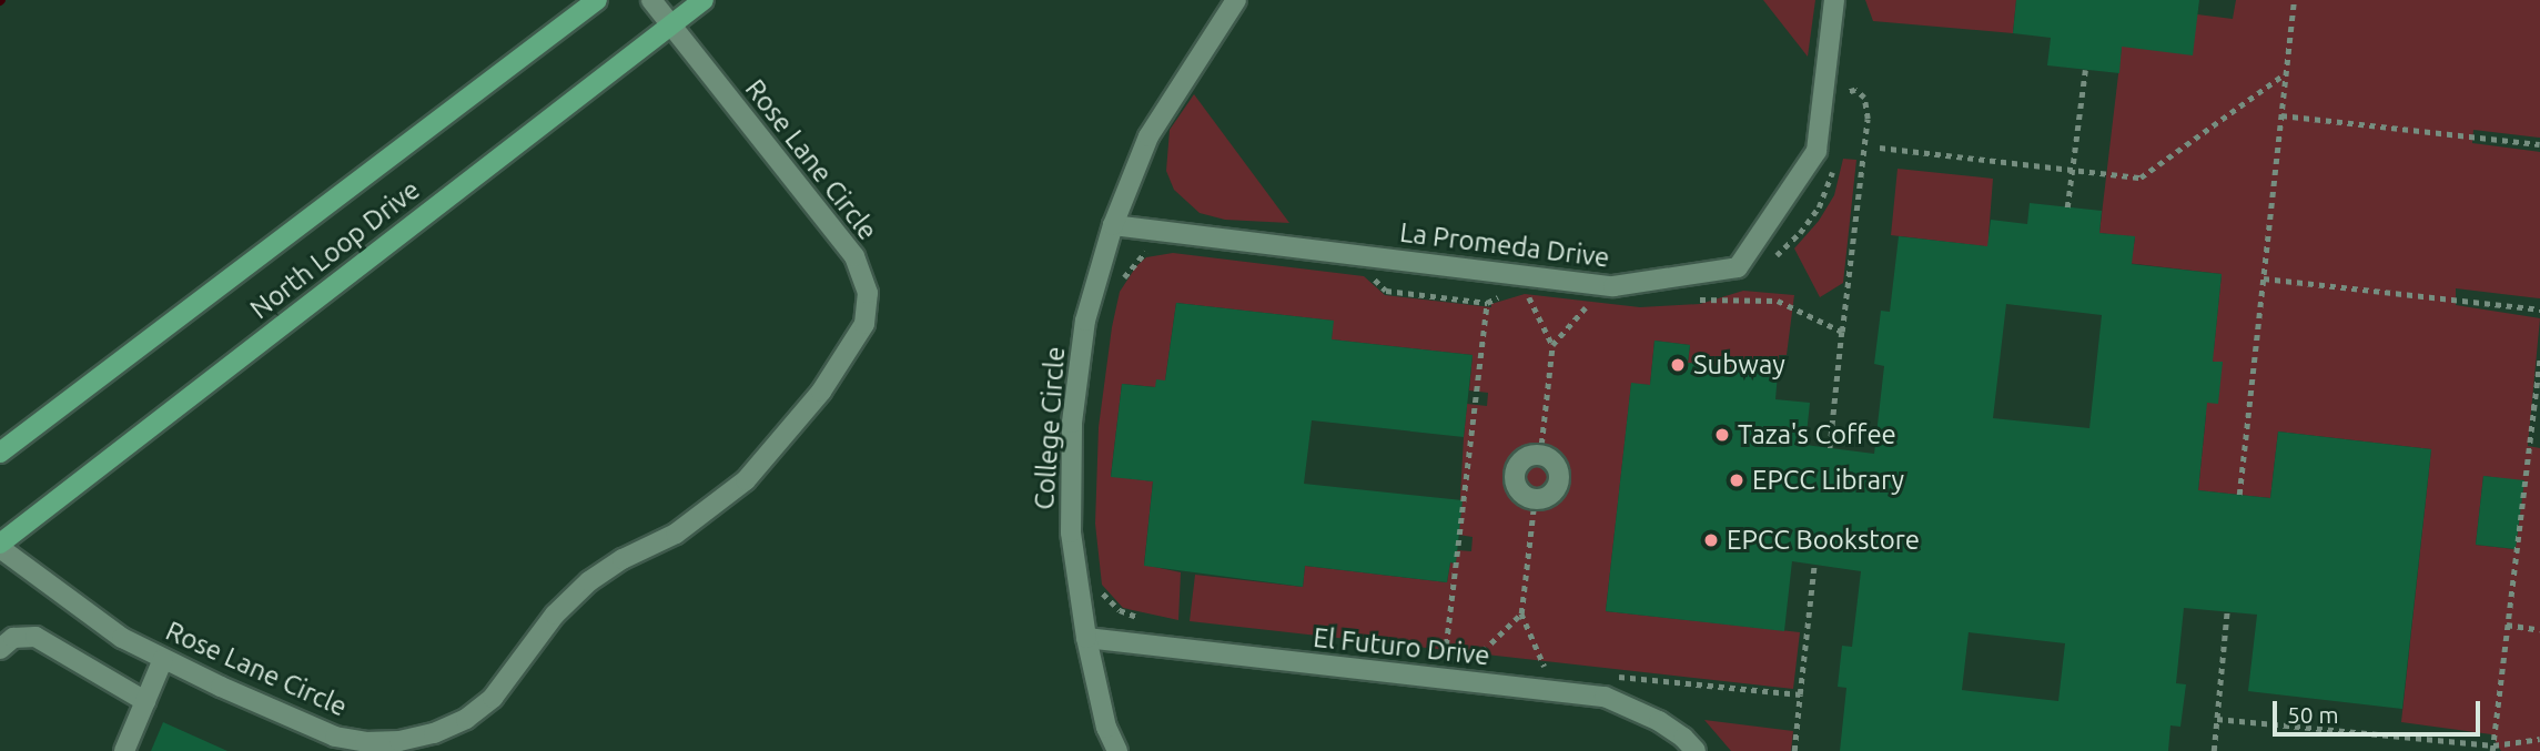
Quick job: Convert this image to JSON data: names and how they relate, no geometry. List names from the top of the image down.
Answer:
{
  "streets": {
    "main road": ["North Loop Drive"],
    "street": [
      "Rose Lane Circle",
      "La Promeda Drive",
      "College Circle",
      "El Futuro Drive"
    ]
  },
  "crossings": [
    ["Rose Lane Circle", "North Loop Drive"],
    ["La Promeda Drive", "College Circle"],
    ["College Circle", "El Futuro Drive"]
  ],
  "places": [
    "Subway",
    "Taza's Coffee",
    "EPCC Library",
    "EPCC Bookstore"
  ],
  "scale_bar": "50 m"
}
